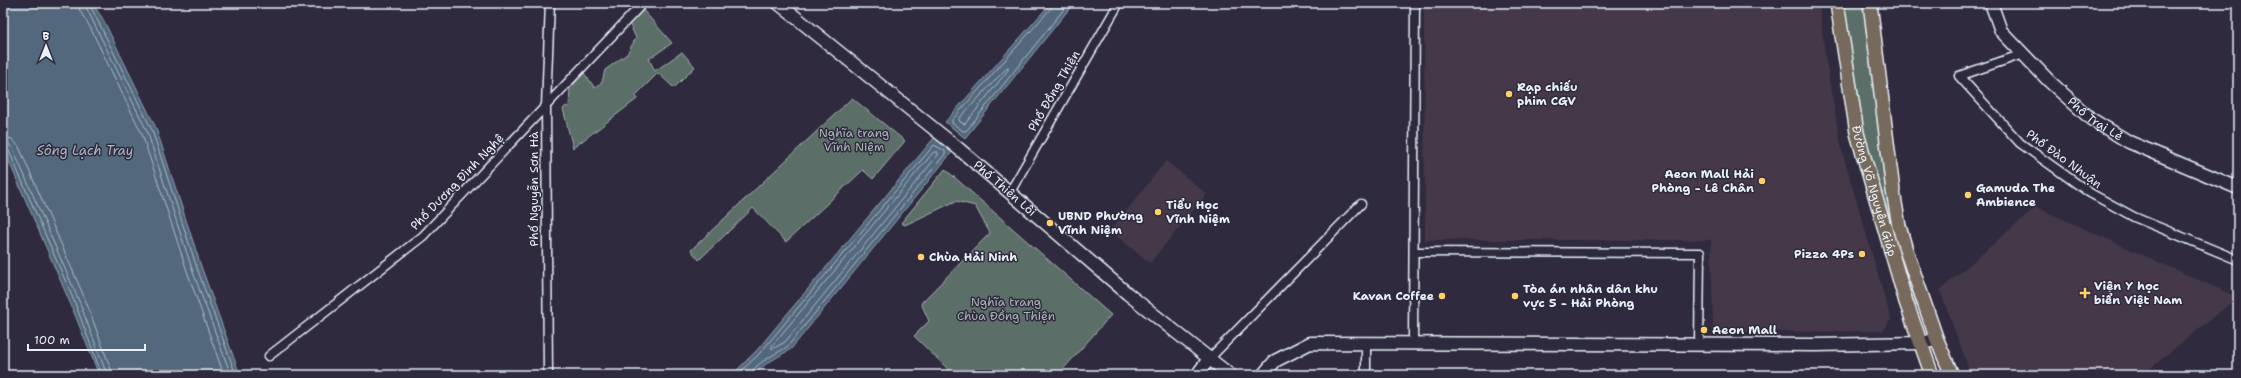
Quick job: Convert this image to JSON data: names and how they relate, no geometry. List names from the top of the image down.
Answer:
{
  "streets": {
    "main road": ["Đường Võ Nguyên Giáp"],
    "street": [
      "Phố Đồng Thiện",
      "Phố Trại Lẻ",
      "Phố Đào Nhuận",
      "Phố Dương Đình Nghệ",
      "Phố Thiên Lôi",
      "Phố Nguyễn Sơn Hà"
    ]
  },
  "crossings": [
    ["Phố Đồng Thiện", "Phố Thiên Lôi"],
    ["Phố Trại Lẻ", "Phố Đào Nhuận"],
    ["Phố Dương Đình Nghệ", "Phố Nguyễn Sơn Hà"]
  ],
  "water": ["Sông Lạch Tray"],
  "parks": ["Nghĩa trang Vĩnh Niệm", "Nghĩa trang Chùa Đồng Thiện"],
  "places": {
    "other": [
      "Rạp chiếu phim CGV",
      "Aeon Mall Hải Phòng - Lê Chân",
      "Gamuda The Ambience",
      "Tiểu Học Vĩnh Niệm",
      "UBND Phường Vĩnh Niệm",
      "Pizza 4Ps",
      "Chùa Hải Ninh",
      "Kavan Coffee",
      "Tòa án nhân dân khu vực 5 - Hải Phòng",
      "Aeon Mall"
    ],
    "health": ["Viện Y học biển Việt Nam"]
  },
  "scale_bar": "100 m",
  "north": "top"
}
